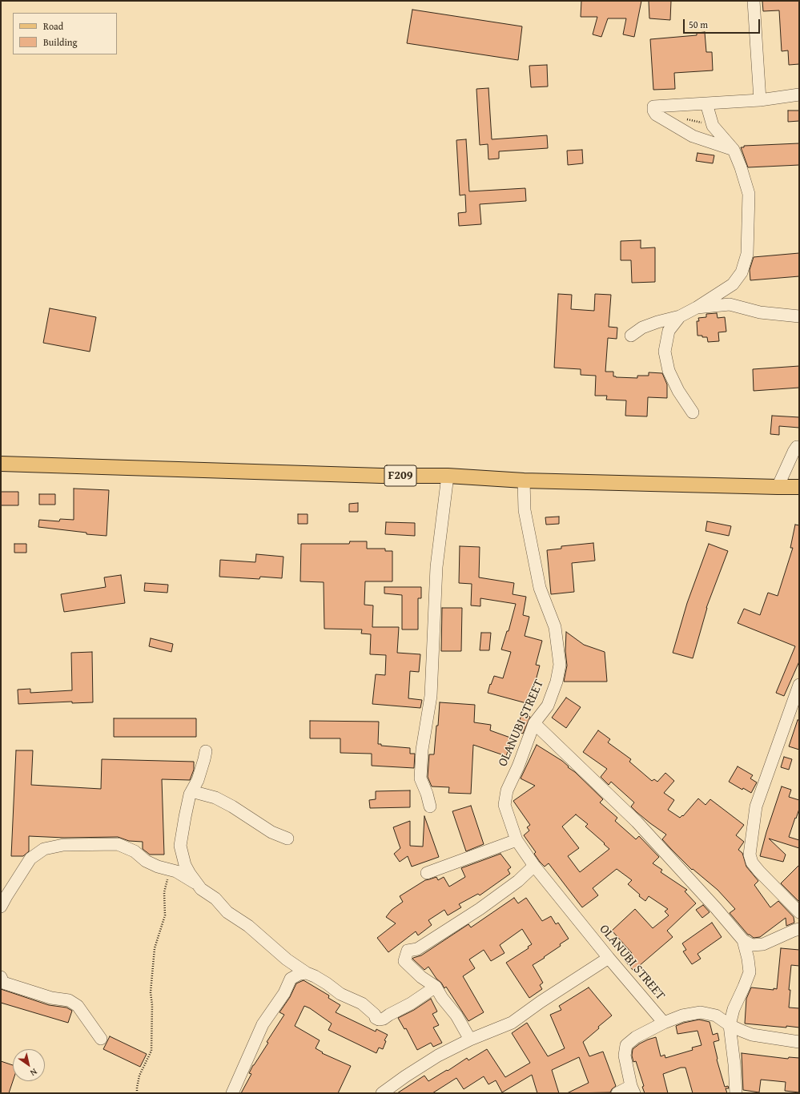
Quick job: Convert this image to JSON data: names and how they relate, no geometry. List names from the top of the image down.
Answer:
{
  "streets": {
    "main road": ["F209"],
    "street": ["OLANUBI STREET"]
  },
  "crossings": [
    ["F209", "OLANUBI STREET"]
  ],
  "legend": ["Road", "Building"],
  "scale_bar": "50 m",
  "north": "bottom right"
}
